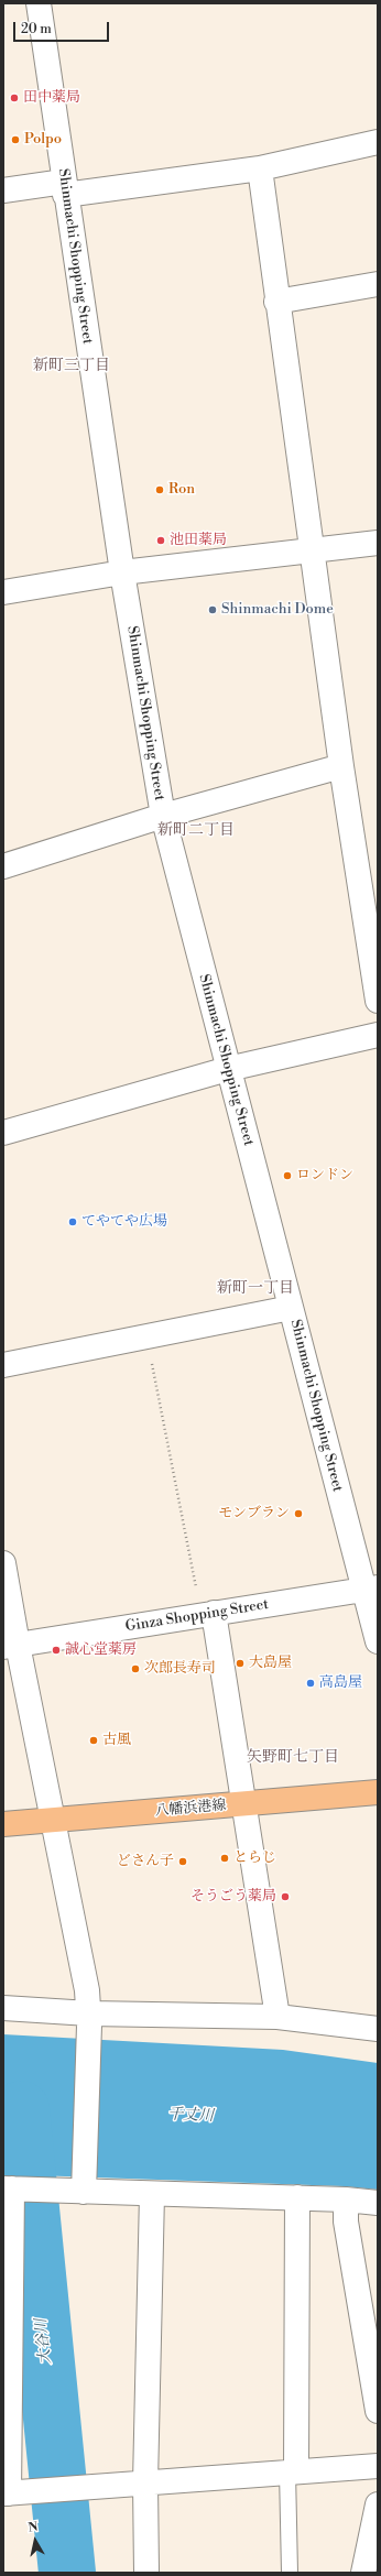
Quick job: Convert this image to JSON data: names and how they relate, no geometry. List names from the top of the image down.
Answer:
{
  "streets": {
    "main road": ["八幡浜港線"],
    "street": ["Shinmachi Shopping Street", "Ginza Shopping Street"]
  },
  "crossings": [
    ["Shinmachi Shopping Street", "Ginza Shopping Street"]
  ],
  "districts": [
    "新町三丁目",
    "新町二丁目",
    "新町一丁目",
    "矢野町七丁目"
  ],
  "water": ["千丈川", "大谷川"],
  "places": [
    "田中薬局",
    "Polpo",
    "Ron",
    "池田薬局",
    "Shinmachi Dome",
    "ロンドン",
    "てやてや広場",
    "モンブラン",
    "誠心堂薬房",
    "大島屋",
    "次郎長寿司",
    "高島屋",
    "古風",
    "とらじ",
    "どさん子",
    "そうごう薬局"
  ],
  "scale_bar": "20 m",
  "north": "top"
}
